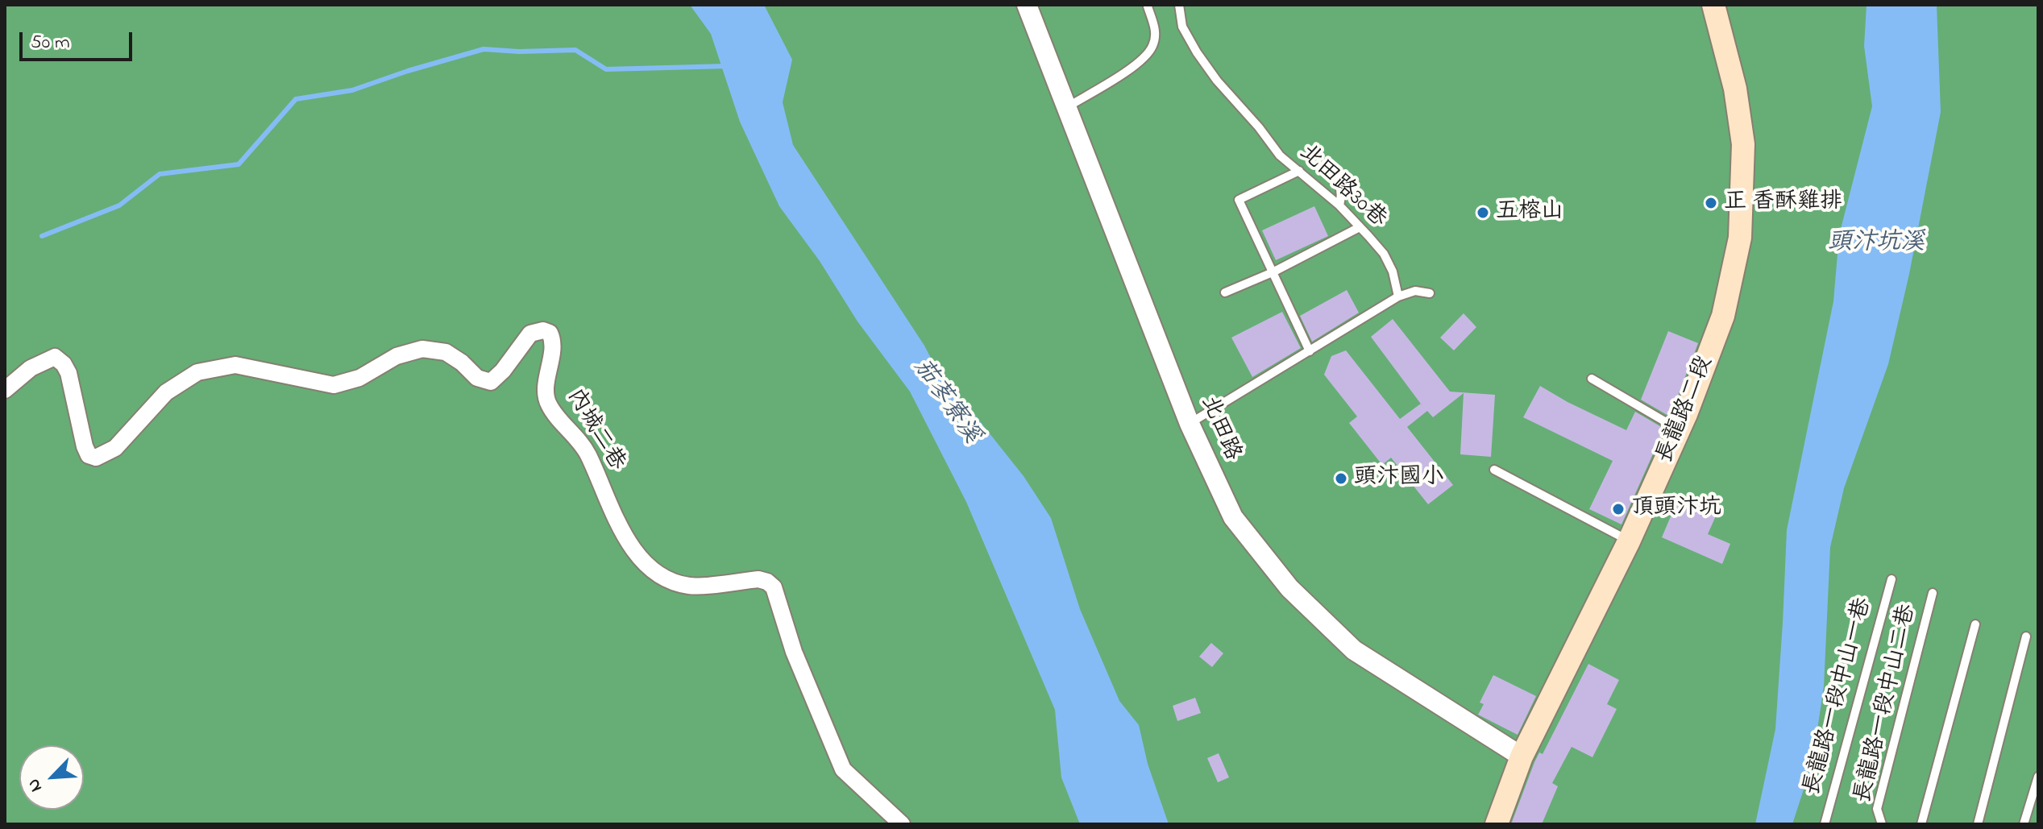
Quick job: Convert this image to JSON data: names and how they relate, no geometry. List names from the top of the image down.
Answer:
{
  "streets": {
    "main road": ["長龍路二段"],
    "street": ["北田路", "內城二巷"],
    "lane": ["北田路30巷", "長龍路一段中山一巷", "長龍路一段中山二巷"]
  },
  "crossings": [
    ["長龍路二段", "北田路"]
  ],
  "water": ["頭汴坑溪", "茄苳寮溪"],
  "places": [
    "正 香酥雞排",
    "五榕山",
    "頭汴國小",
    "頂頭汴坑"
  ],
  "scale_bar": "50 m",
  "north": "bottom left"
}
